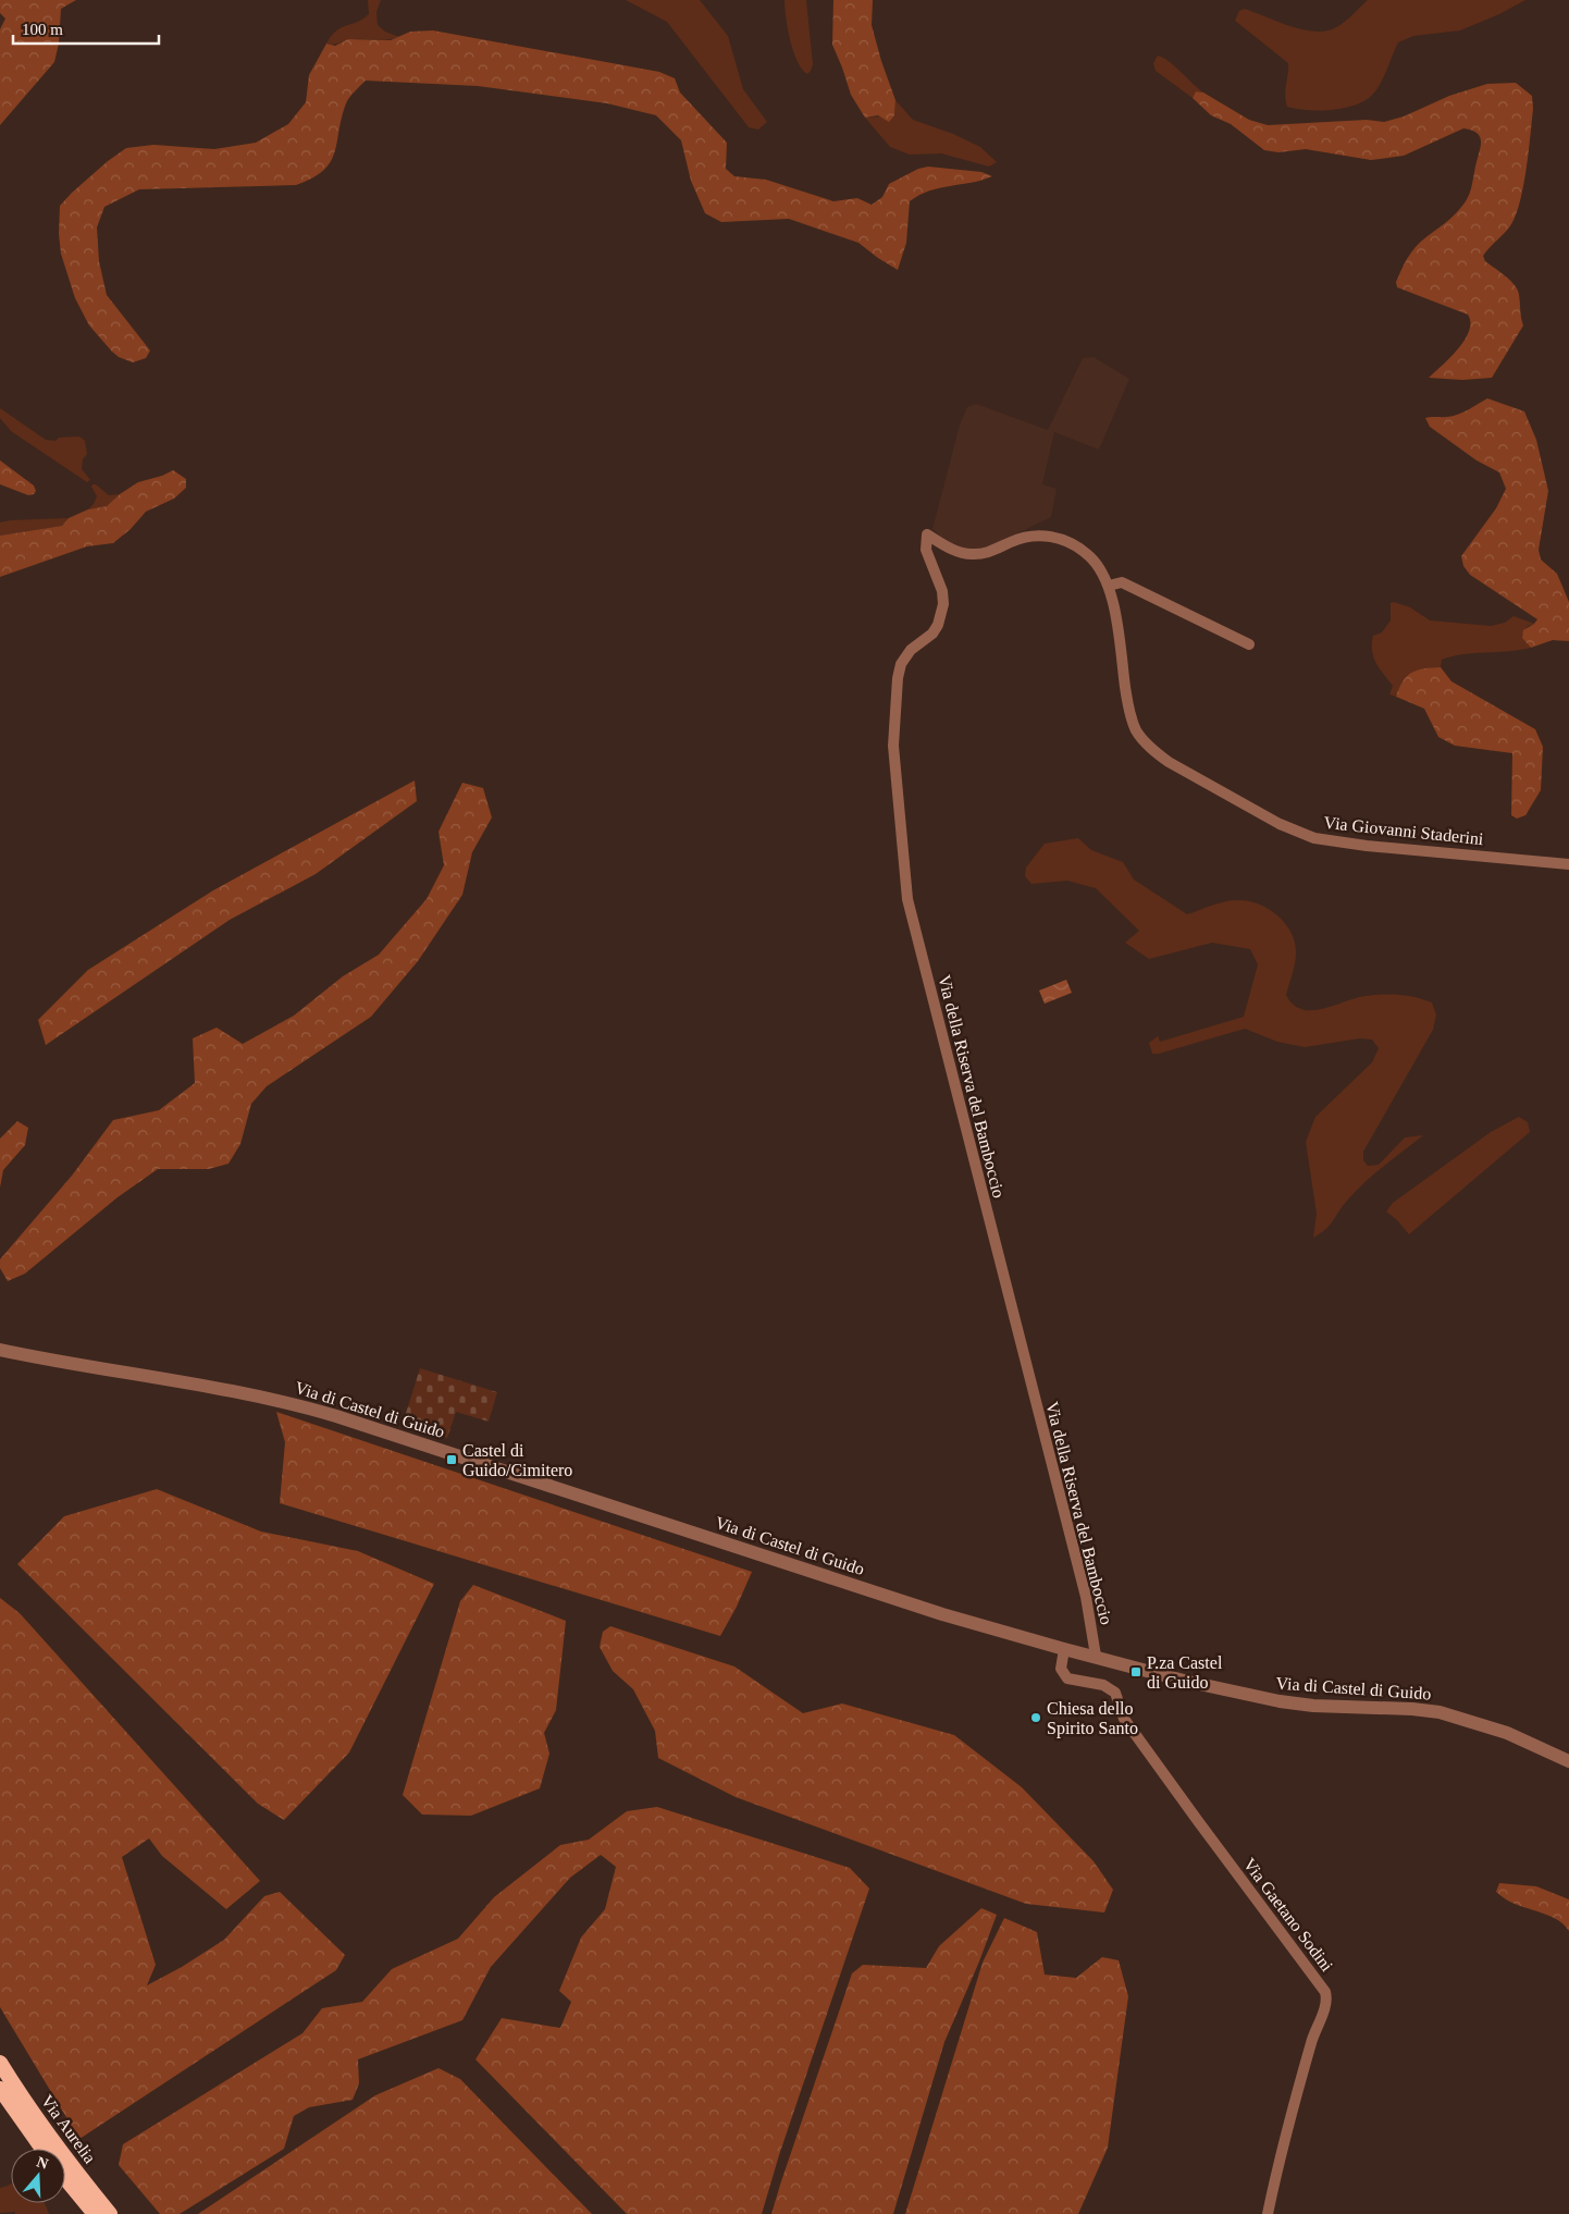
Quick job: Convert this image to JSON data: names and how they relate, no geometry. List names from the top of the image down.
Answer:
{
  "streets": {
    "highway": ["Via Aurelia"],
    "street": [
      "Via Giovanni Staderini",
      "Via della Riserva del Bamboccio",
      "Via di Castel di Guido",
      "Via Gaetano Sodini"
    ]
  },
  "crossings": [
    ["Via Giovanni Staderini", "Via della Riserva del Bamboccio"],
    ["Via della Riserva del Bamboccio", "Via di Castel di Guido"],
    ["Via di Castel di Guido", "Via Gaetano Sodini"]
  ],
  "places": {
    "transit": ["Castel di Guido/Cimitero", "P.za Castel di Guido"],
    "other": ["Chiesa dello Spirito Santo"]
  },
  "scale_bar": "100 m",
  "north": "top"
}
